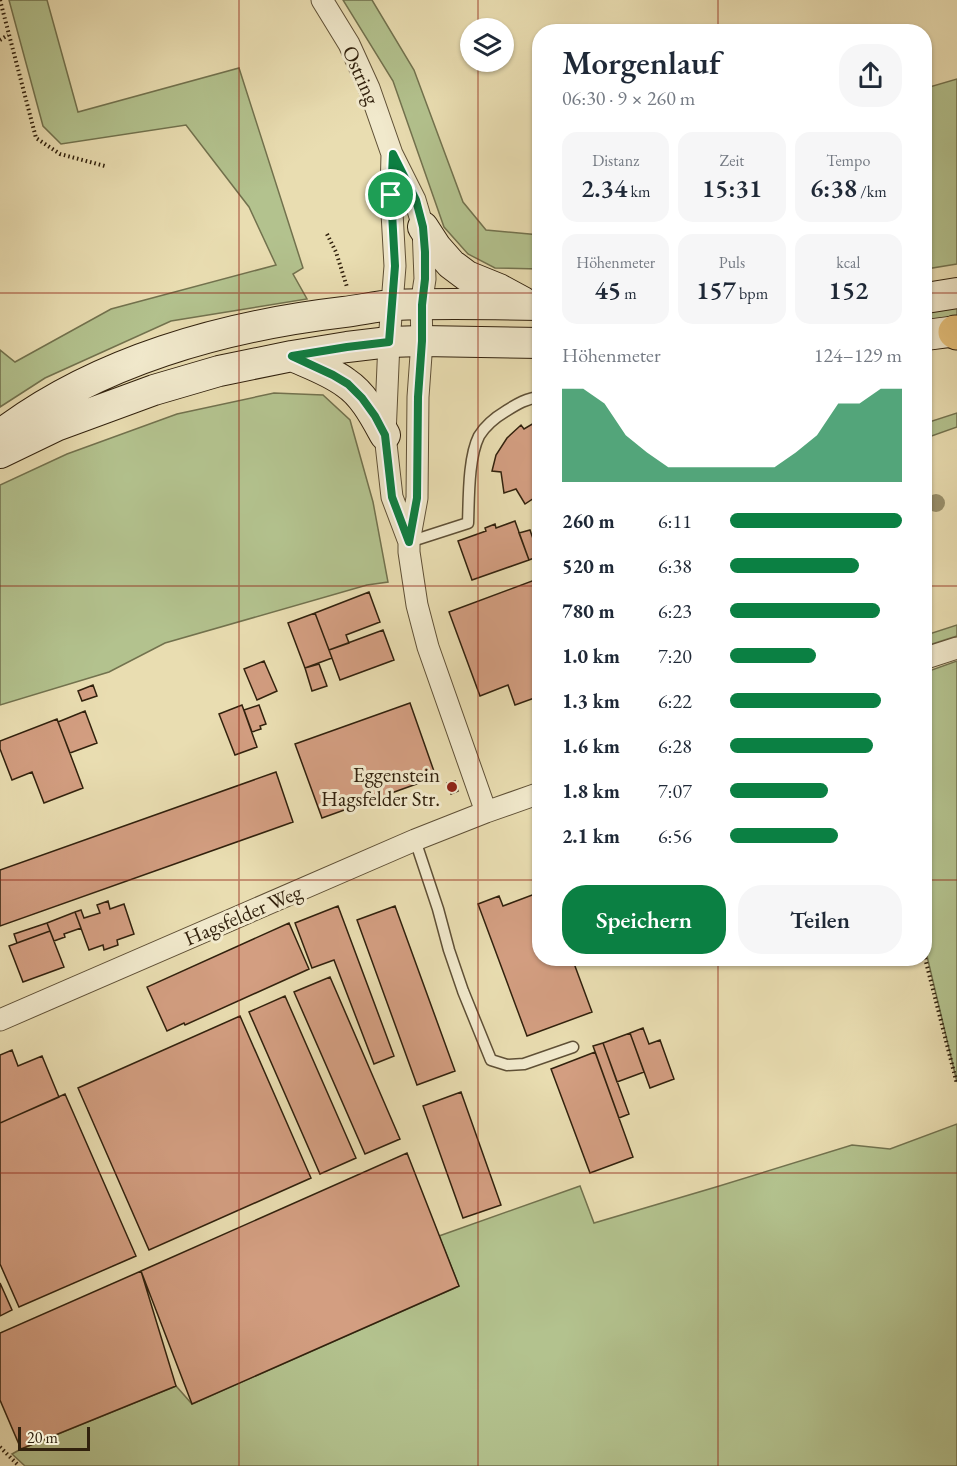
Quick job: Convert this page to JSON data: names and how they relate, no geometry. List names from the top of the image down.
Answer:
{
  "streets": {
    "street": ["Ostring", "Hagsfelder Weg"]
  },
  "places": ["Eggenstein Hagsfelder Str."],
  "scale_bar": "20 m",
  "page": {
    "heading": ["Morgenlauf", "06:30 · 9 × 260 m"],
    "stats": [
      ["Distanz", "2.34 km"],
      ["Zeit", "15:31"],
      ["Tempo", "6:38 /km"],
      ["Höhenmeter", "45 m"],
      ["Puls", "157 bpm"],
      ["kcal", "152"]
    ],
    "chart": ["Höhenmeter", "124–129 m"],
    "list": [
      {
        "name": "260 m",
        "note": "6:11"
      },
      {
        "name": "520 m",
        "note": "6:38"
      },
      {
        "name": "780 m",
        "note": "6:23"
      },
      {
        "name": "1.0 km",
        "note": "7:20"
      },
      {
        "name": "1.3 km",
        "note": "6:22"
      },
      {
        "name": "1.6 km",
        "note": "6:28"
      },
      {
        "name": "1.8 km",
        "note": "7:07"
      },
      {
        "name": "2.1 km",
        "note": "6:56"
      }
    ],
    "buttons": ["Speichern", "Teilen"],
    "scale": "20 m"
  }
}
